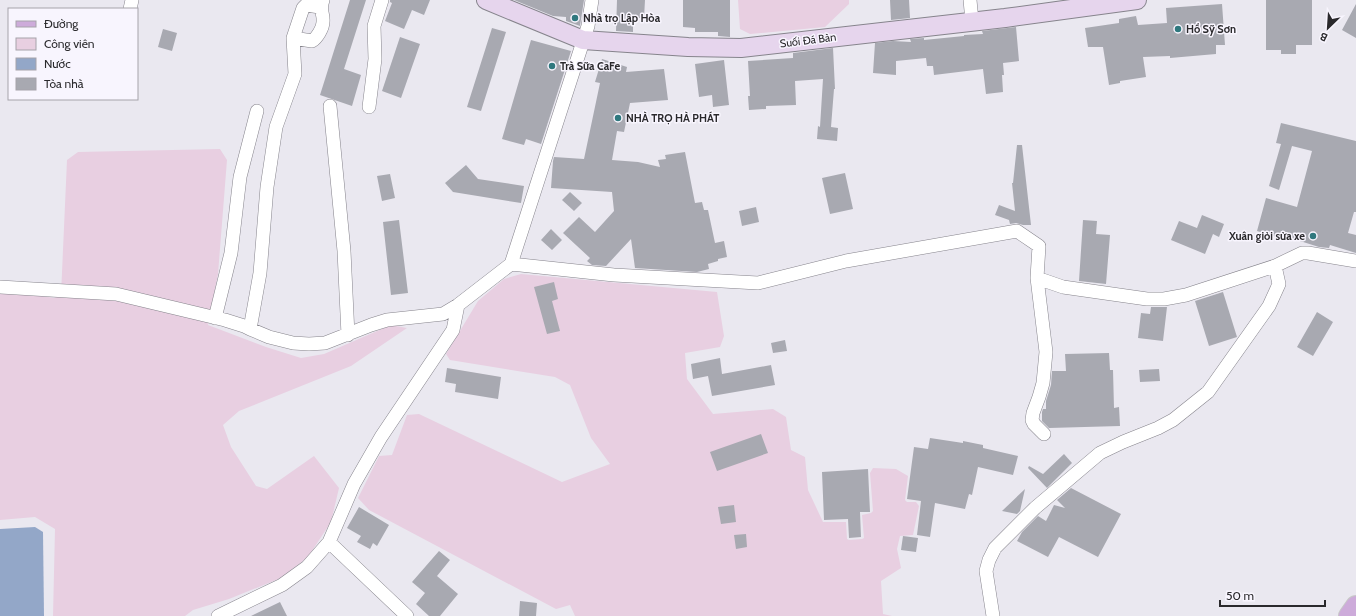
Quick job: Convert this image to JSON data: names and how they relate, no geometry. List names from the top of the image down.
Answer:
{
  "streets": {
    "street": ["Suối Đá Bàn"]
  },
  "places": [
    "Nhà trọ Lập Hòa",
    "Hồ Sỹ Sơn",
    "Trà Sữa CaFe",
    "NHÀ TRỌ HÀ PHÁT",
    "Xuân giỏi sửa xe"
  ],
  "legend": [
    "Đường",
    "Công viên",
    "Nước",
    "Tòa nhà"
  ],
  "scale_bar": "50 m",
  "north": "bottom left"
}
